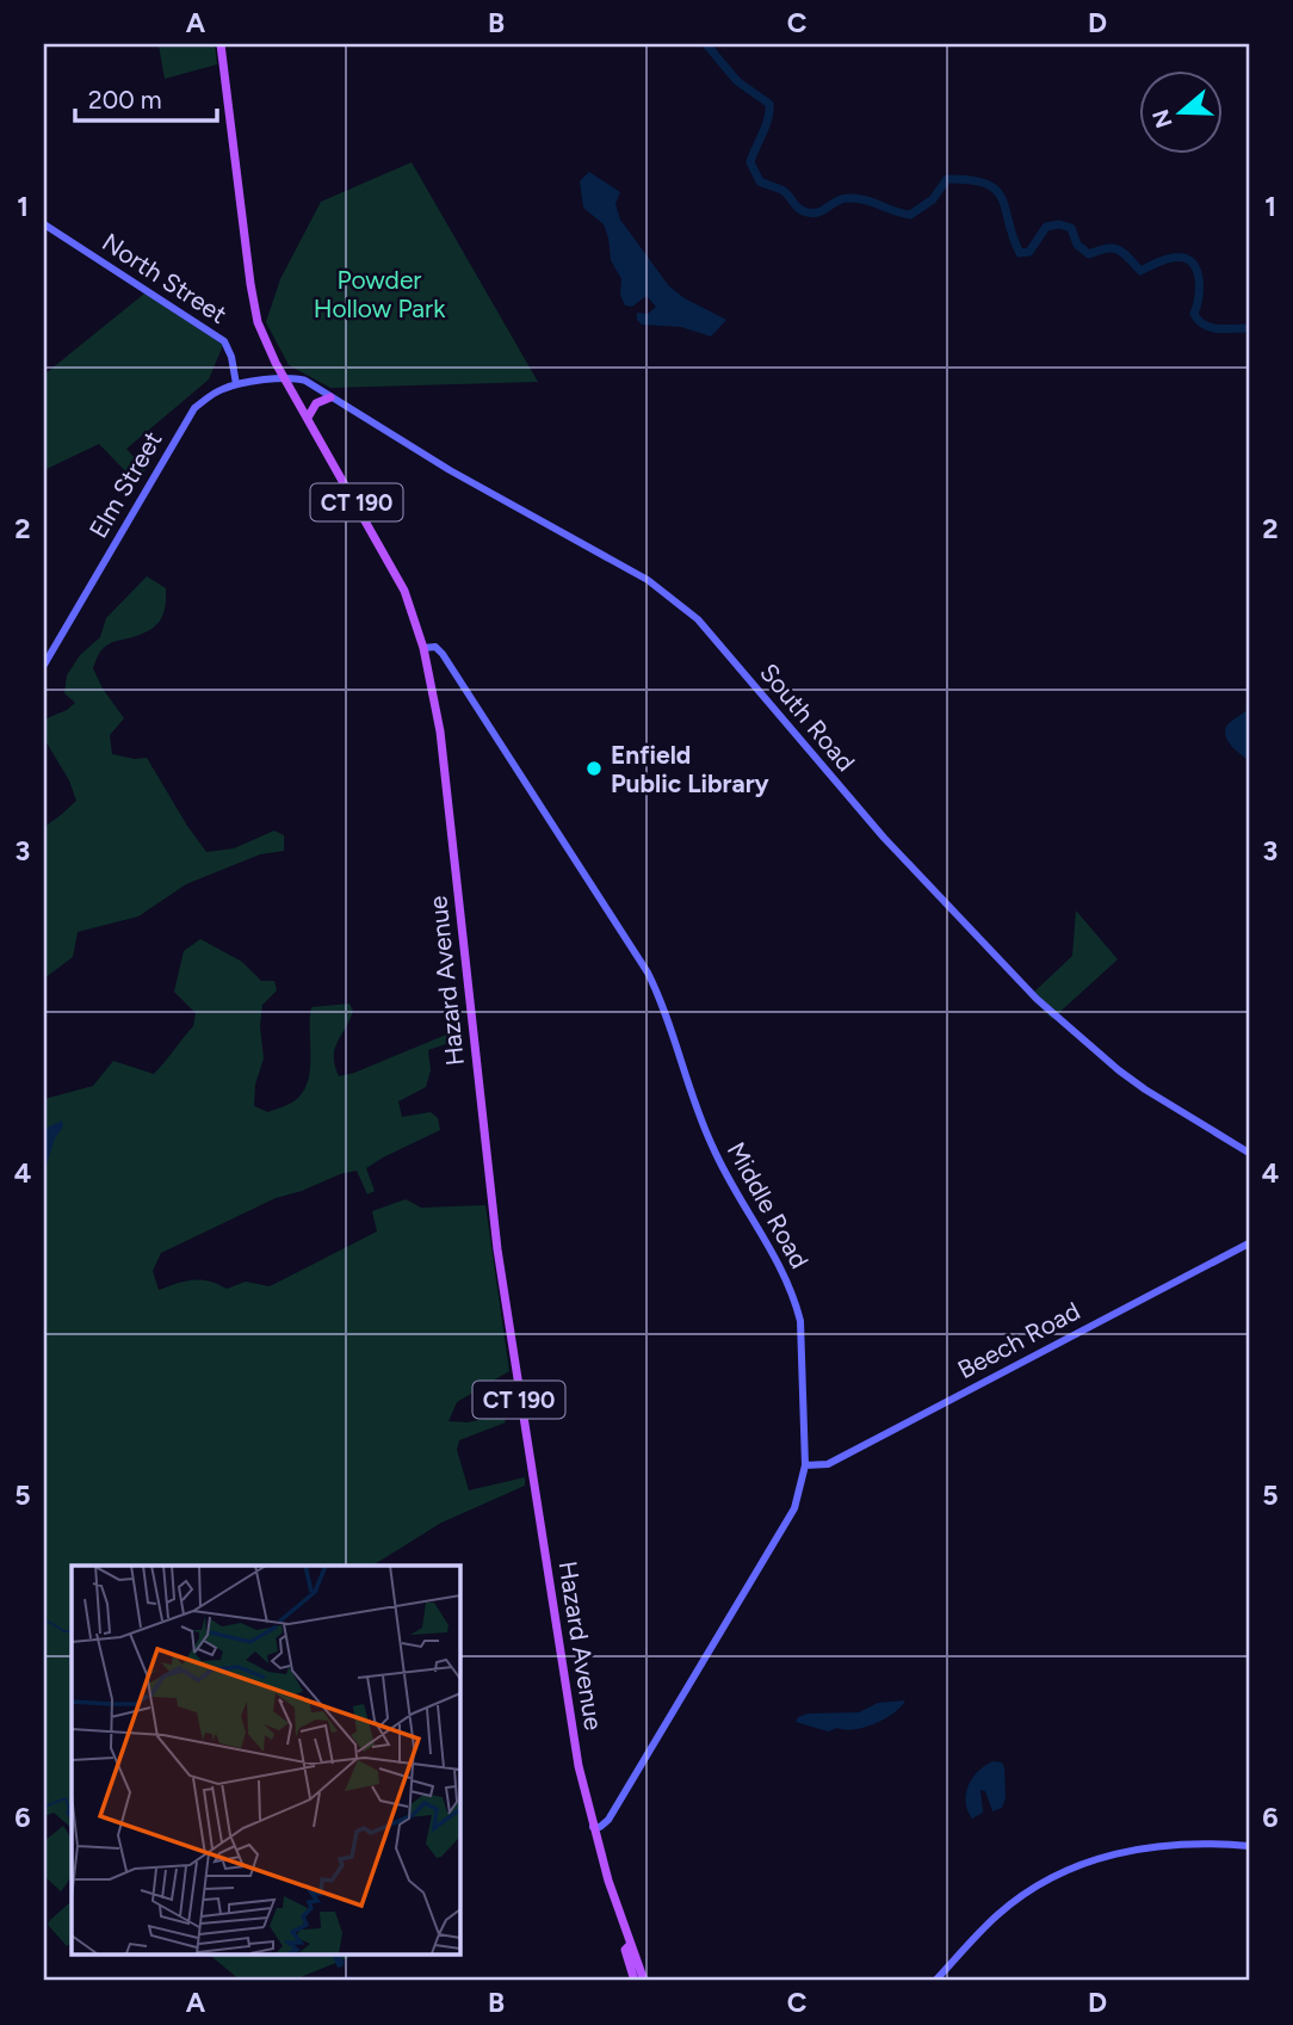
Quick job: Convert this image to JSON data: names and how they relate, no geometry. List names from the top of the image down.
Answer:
{
  "streets": {
    "main road": ["CT 190", "Hazard Avenue"],
    "street": [
      "North Street",
      "Elm Street",
      "South Road",
      "Middle Road",
      "Beech Road"
    ]
  },
  "crossings": [
    ["North Street", "Elm Street"],
    ["Elm Street", "South Road"],
    ["Elm Street", "Hazard Avenue"],
    ["South Road", "Hazard Avenue"],
    ["Hazard Avenue", "Middle Road"],
    ["Middle Road", "Beech Road"]
  ],
  "parks": ["Powder Hollow Park"],
  "places": ["Enfield Public Library"],
  "scale_bar": "200 m",
  "north": "left",
  "grid": {
    "columns": [
      "A",
      "B",
      "C",
      "D"
    ],
    "rows": [
      "1",
      "2",
      "3",
      "4",
      "5",
      "6"
    ]
  }
}
